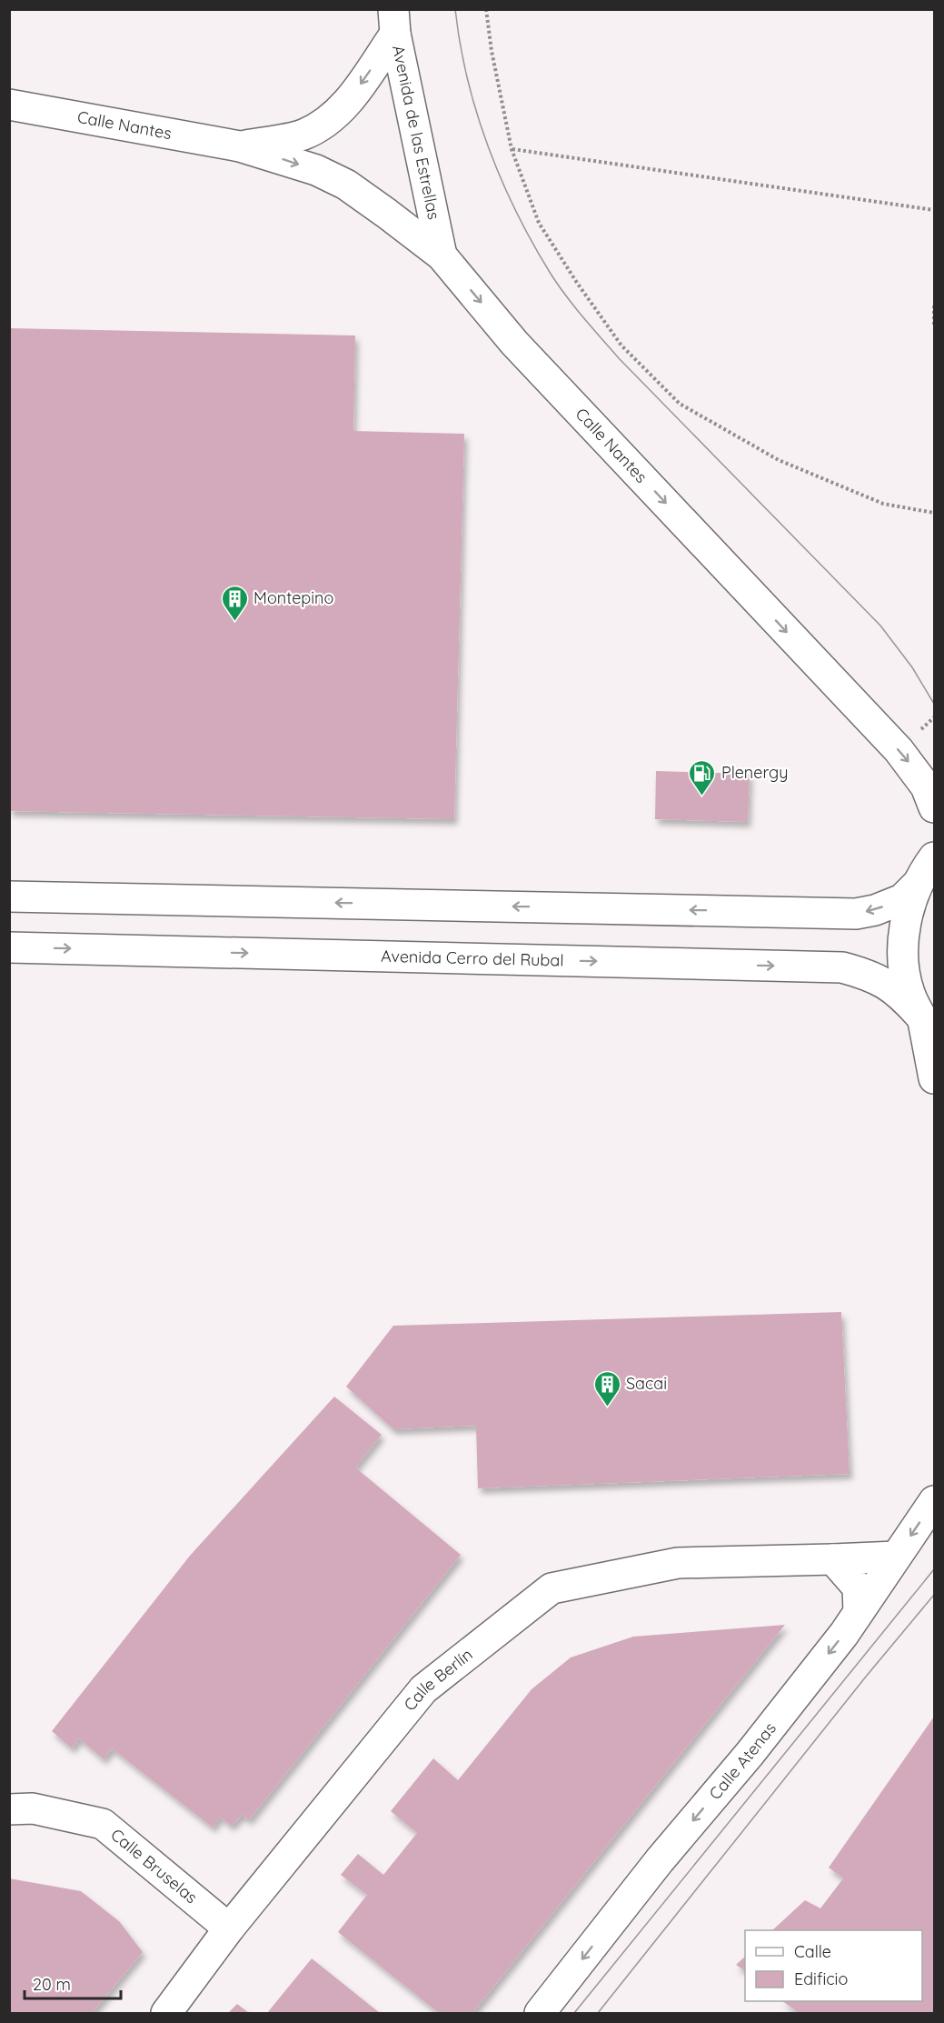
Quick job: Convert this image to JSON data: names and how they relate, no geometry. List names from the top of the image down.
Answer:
{
  "streets": {
    "street": [
      "Calle Nantes",
      "Avenida de las Estrellas",
      "Avenida Cerro del Rubal",
      "Calle Berlín",
      "Calle Atenas",
      "Calle Bruselas"
    ]
  },
  "crossings": [
    ["Calle Nantes", "Avenida de las Estrellas"],
    ["Calle Berlín", "Calle Atenas"],
    ["Calle Berlín", "Calle Bruselas"]
  ],
  "one_way": ["Calle Nantes", "Calle Atenas"],
  "places": {
    "building": ["Montepino", "Sacai"],
    "fuel station": ["Plenergy"]
  },
  "legend": ["Calle", "Edificio"],
  "scale_bar": "20 m"
}
